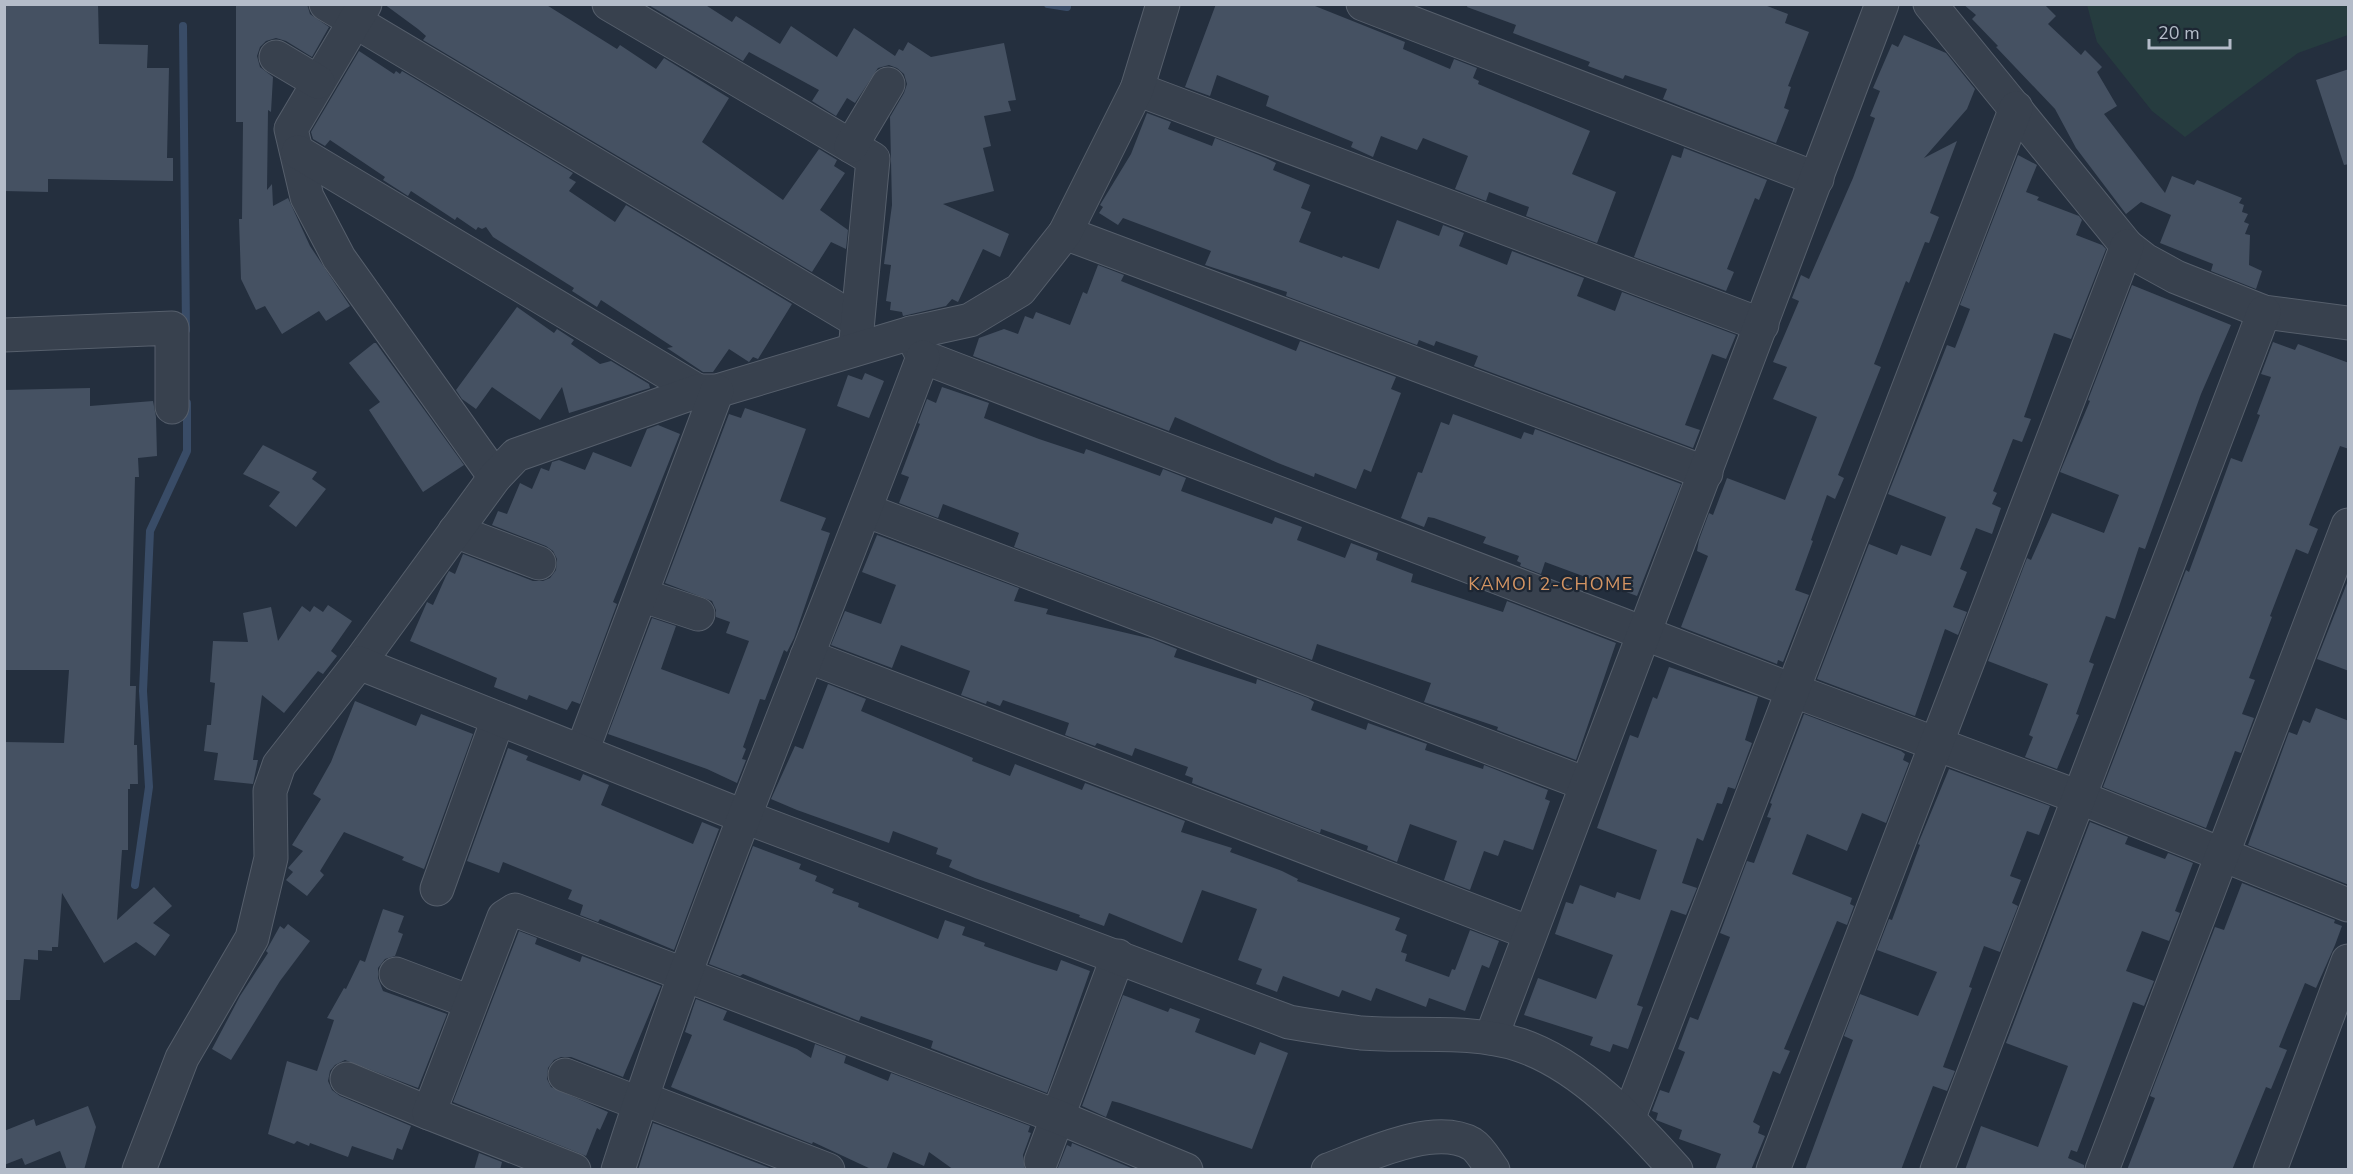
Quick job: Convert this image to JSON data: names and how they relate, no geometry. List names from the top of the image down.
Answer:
{
  "districts": ["KAMOI 2-CHOME"],
  "scale_bar": "20 m"
}
